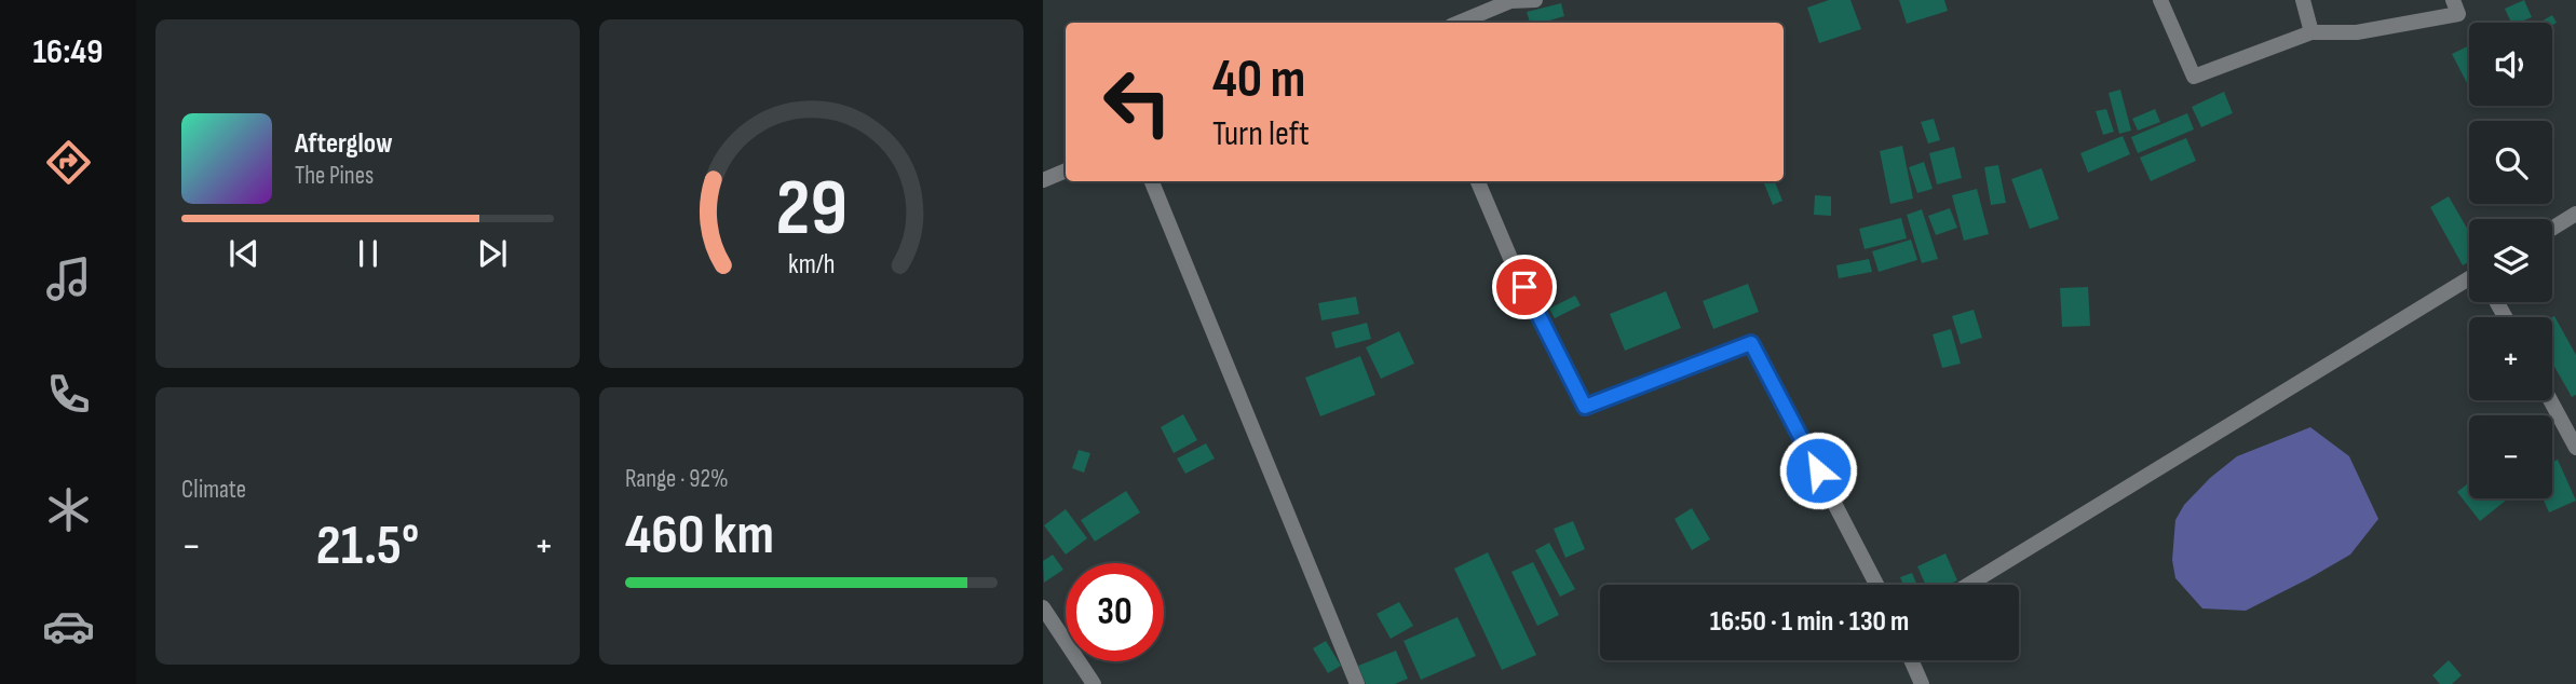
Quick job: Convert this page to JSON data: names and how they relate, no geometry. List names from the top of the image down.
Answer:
{
  "page": {
    "tabs": "16:49",
    "map_buttons": ["+", "−"],
    "turn": ["40 m", "Turn left"],
    "song": ["Afterglow", "The Pines"],
    "tile": [
      "Climate",
      ["Range · 92%", "460 km"]
    ],
    "heat": ["−", "21.5°", "+"],
    "limit": "30",
    "trip": "16:50 · 1 min · 130 m",
    "gauge": ["29", "km/h"]
  }
}
